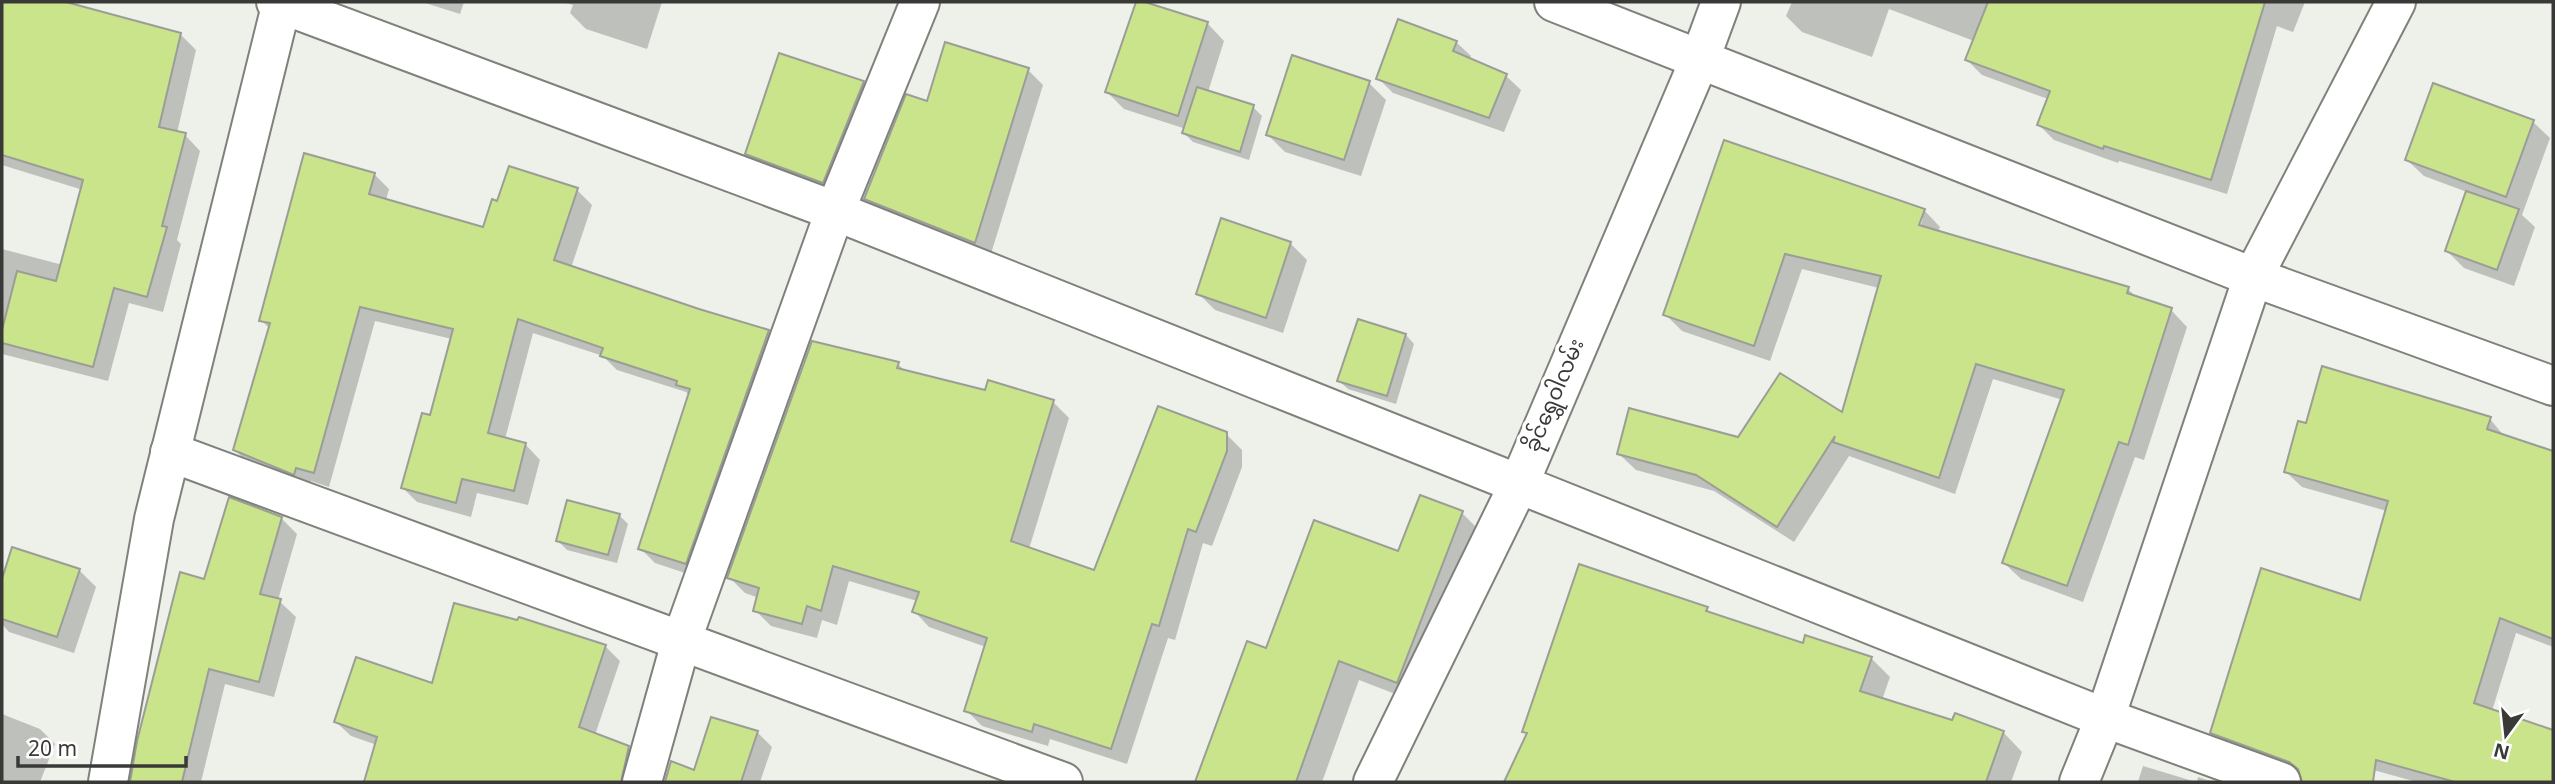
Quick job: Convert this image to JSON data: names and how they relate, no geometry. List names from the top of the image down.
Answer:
{
  "streets": {
    "street": ["ခိုင်ရွှေဝါလမ်း"]
  },
  "scale_bar": "20 m",
  "north": "bottom"
}
